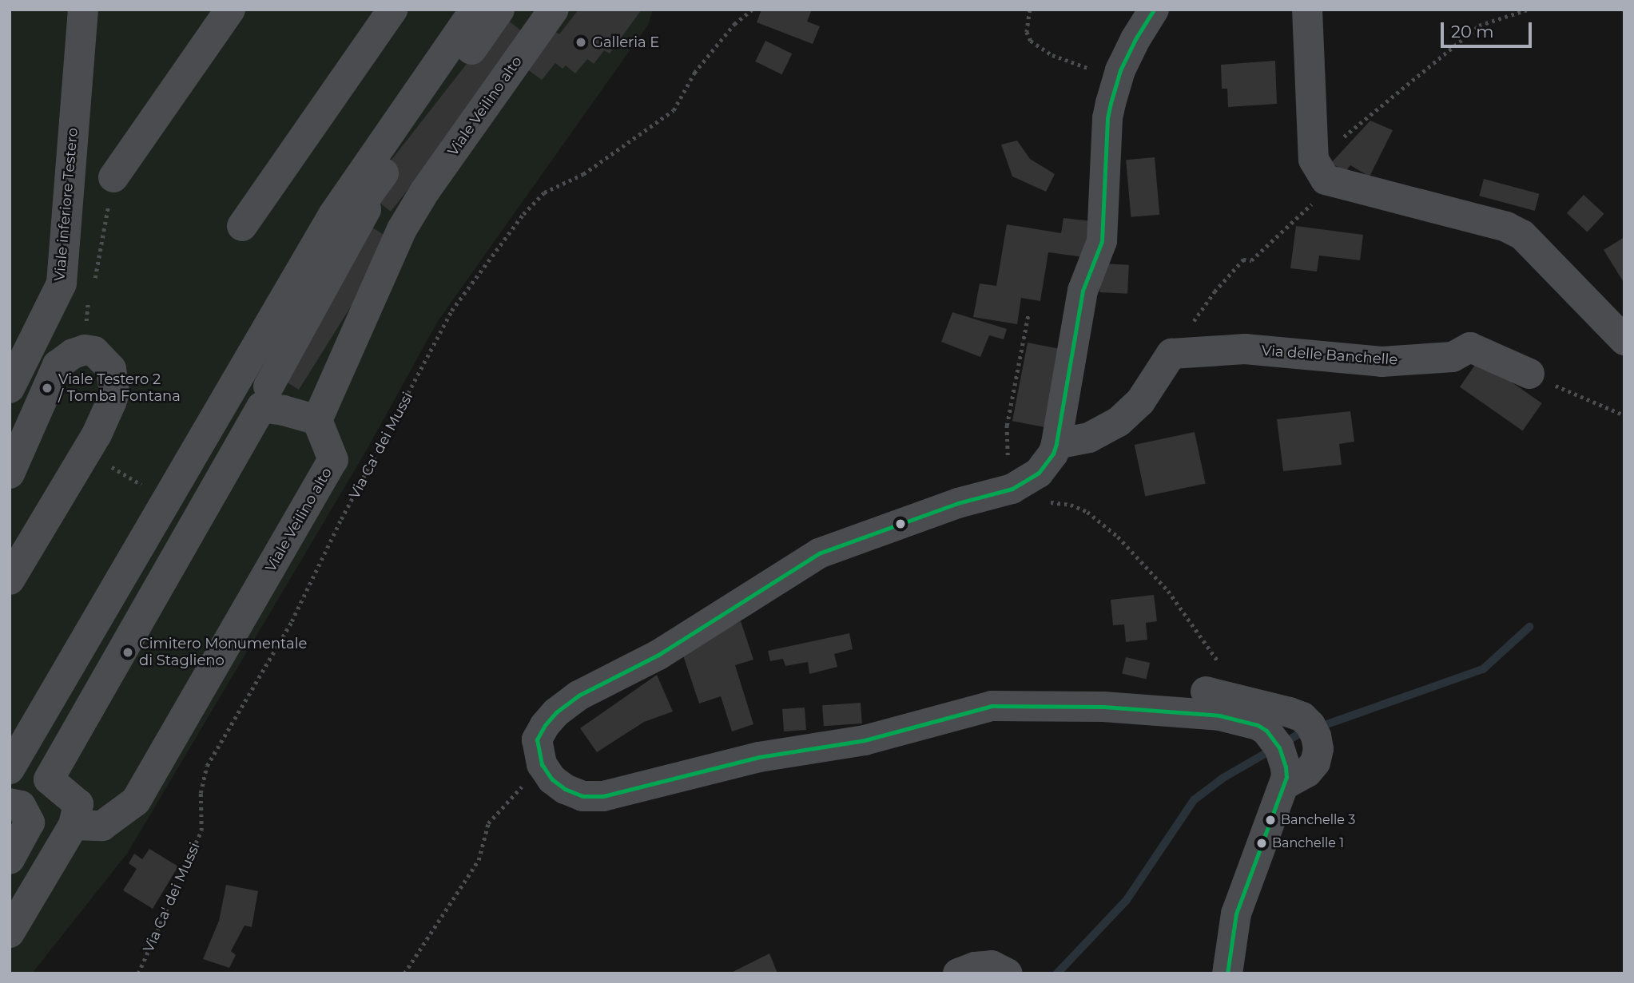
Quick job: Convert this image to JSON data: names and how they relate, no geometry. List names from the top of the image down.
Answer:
{
  "streets": {
    "street": ["Viale Veilino alto", "Viale inferiore Testero", "Via delle Banchelle"],
    "path": ["Via Ca' dei Mussi"]
  },
  "places": [
    "Galleria E",
    "Viale Testero 2 / Tomba Fontana",
    "Cimitero Monumentale di Staglieno",
    "Banchelle 3",
    "Banchelle 1"
  ],
  "scale_bar": "20 m"
}
